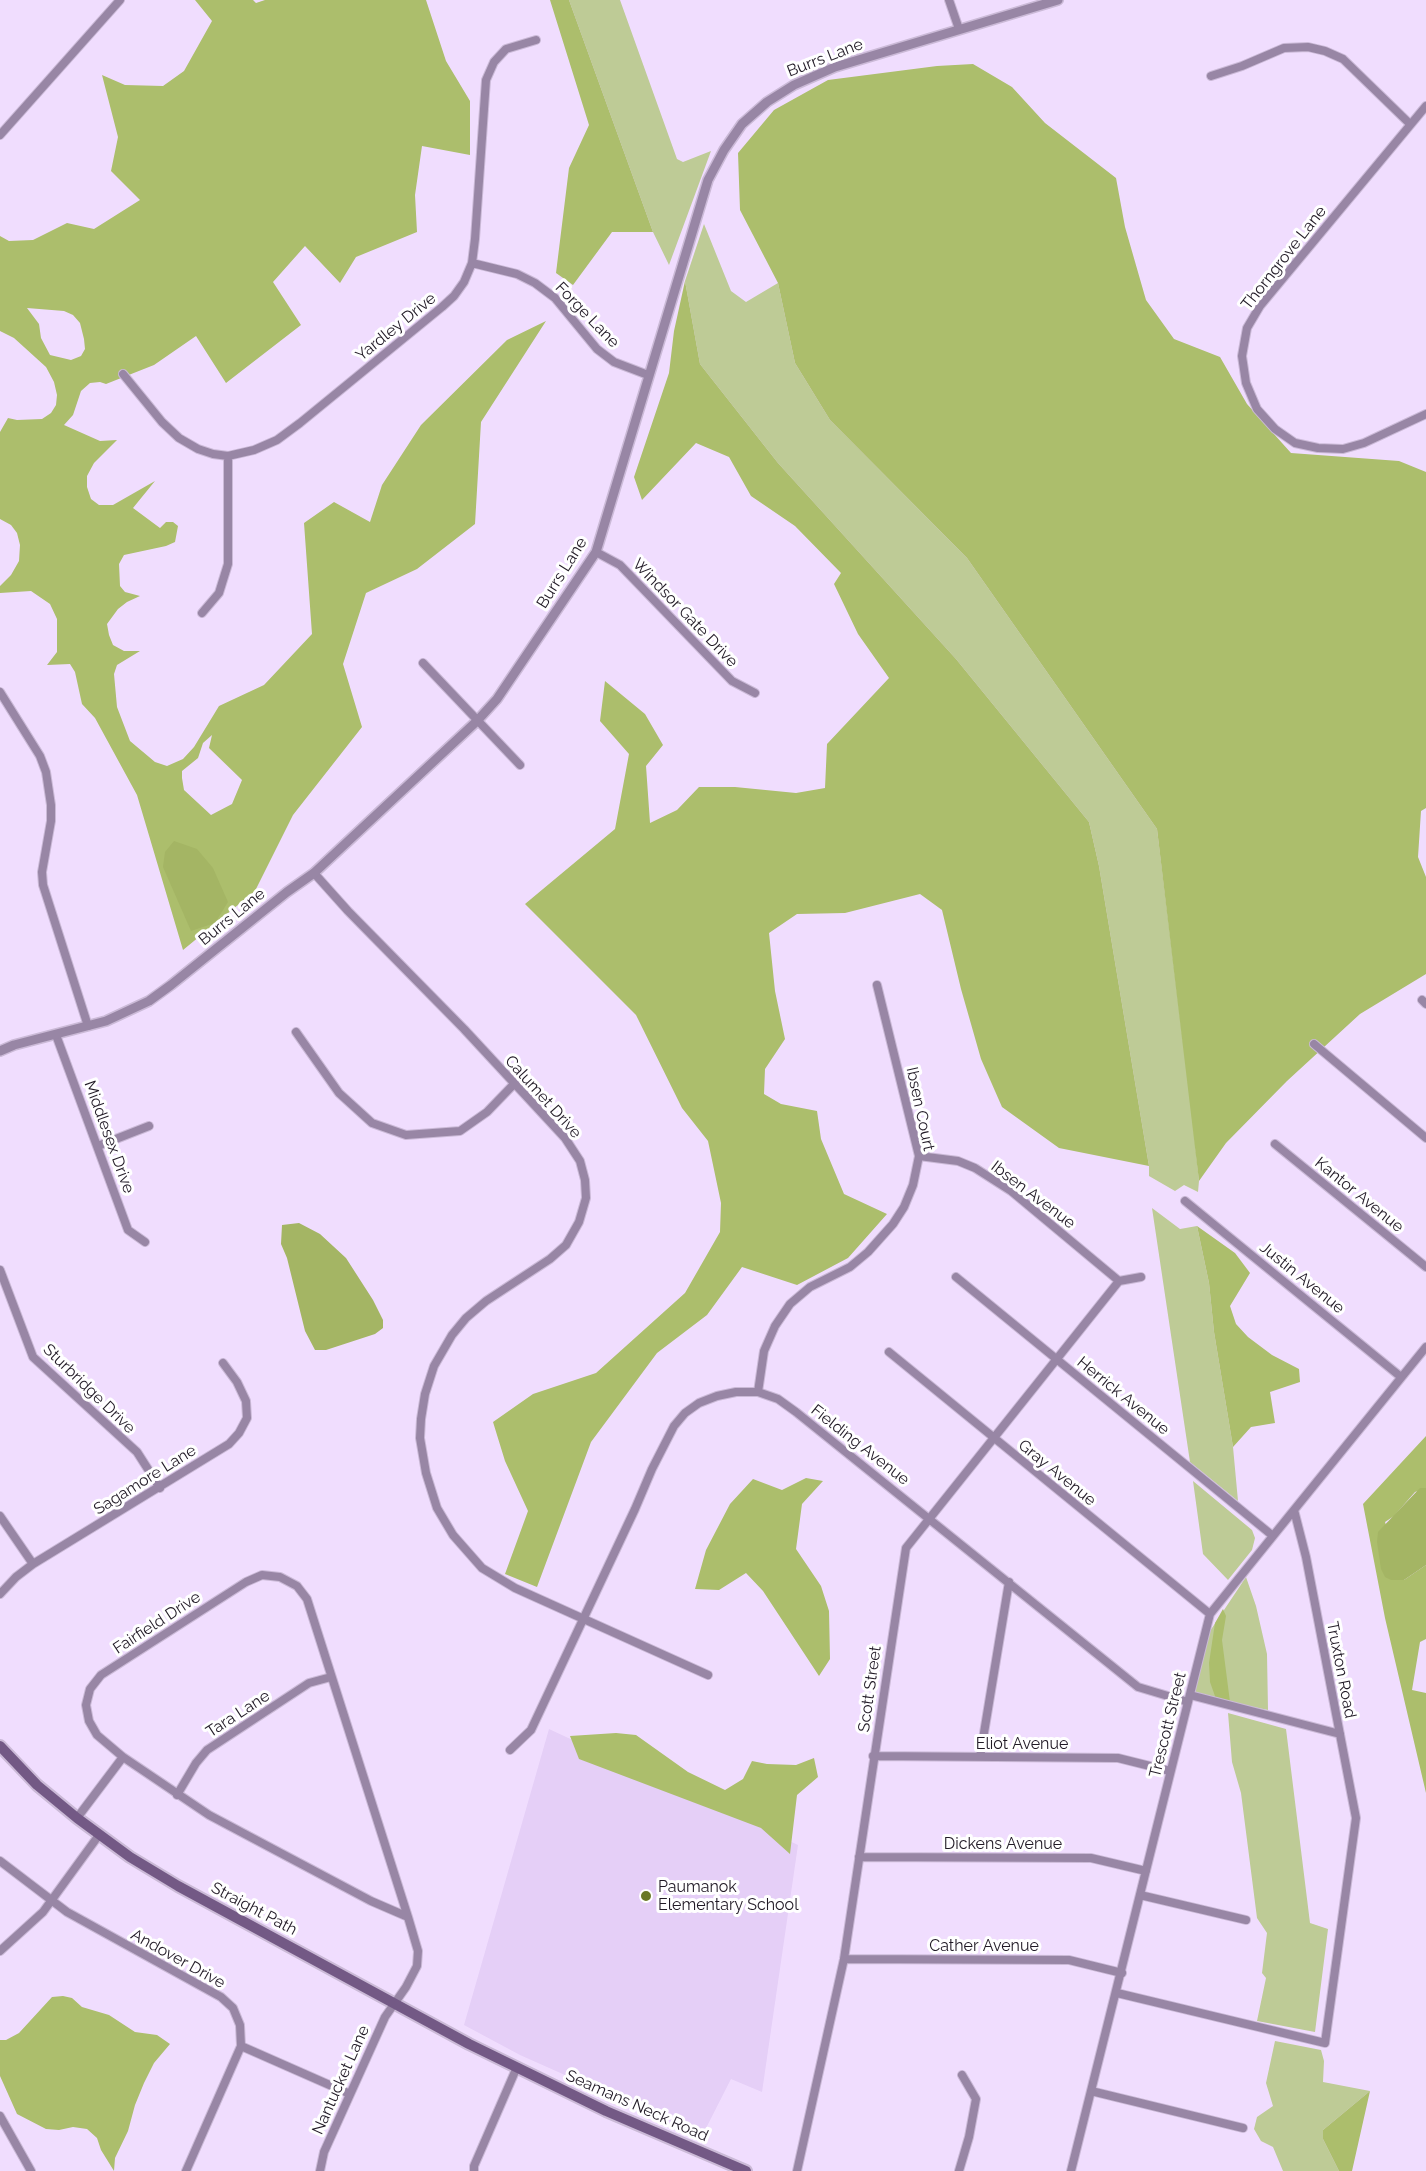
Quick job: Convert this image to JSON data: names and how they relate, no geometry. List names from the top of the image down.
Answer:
{
  "streets": {
    "main road": ["Straight Path", "Seamans Neck Road"],
    "street": [
      "Burrs Lane",
      "Thorngrove Lane",
      "Forge Lane",
      "Yardley Drive",
      "Windsor Gate Drive",
      "Calumet Drive",
      "Ibsen Court",
      "Middlesex Drive",
      "Ibsen Avenue",
      "Kantor Avenue",
      "Justin Avenue",
      "Sturbridge Drive",
      "Herrick Avenue",
      "Fielding Avenue",
      "Gray Avenue",
      "Sagamore Lane",
      "Fairfield Drive",
      "Truxton Road",
      "Scott Street",
      "Tara Lane",
      "Trescott Street",
      "Eliot Avenue",
      "Dickens Avenue",
      "Cather Avenue",
      "Andover Drive",
      "Nantucket Lane"
    ]
  },
  "crossings": [
    ["Burrs Lane", "Forge Lane"],
    ["Burrs Lane", "Windsor Gate Drive"],
    ["Burrs Lane", "Calumet Drive"],
    ["Burrs Lane", "Middlesex Drive"],
    ["Forge Lane", "Yardley Drive"],
    ["Calumet Drive", "Fielding Avenue"],
    ["Ibsen Court", "Ibsen Avenue"],
    ["Ibsen Court", "Fielding Avenue"],
    ["Ibsen Avenue", "Scott Street"],
    ["Sturbridge Drive", "Sagamore Lane"],
    ["Herrick Avenue", "Scott Street"],
    ["Herrick Avenue", "Trescott Street"],
    ["Fielding Avenue", "Truxton Road"],
    ["Fielding Avenue", "Scott Street"],
    ["Fielding Avenue", "Trescott Street"],
    ["Gray Avenue", "Scott Street"],
    ["Gray Avenue", "Trescott Street"],
    ["Fairfield Drive", "Tara Lane"],
    ["Fairfield Drive", "Straight Path"],
    ["Fairfield Drive", "Nantucket Lane"],
    ["Truxton Road", "Trescott Street"],
    ["Scott Street", "Eliot Avenue"],
    ["Scott Street", "Dickens Avenue"],
    ["Scott Street", "Cather Avenue"],
    ["Trescott Street", "Eliot Avenue"],
    ["Trescott Street", "Dickens Avenue"],
    ["Trescott Street", "Cather Avenue"],
    ["Straight Path", "Nantucket Lane"],
    ["Straight Path", "Seamans Neck Road"]
  ],
  "places": ["Paumanok Elementary School"]
}
